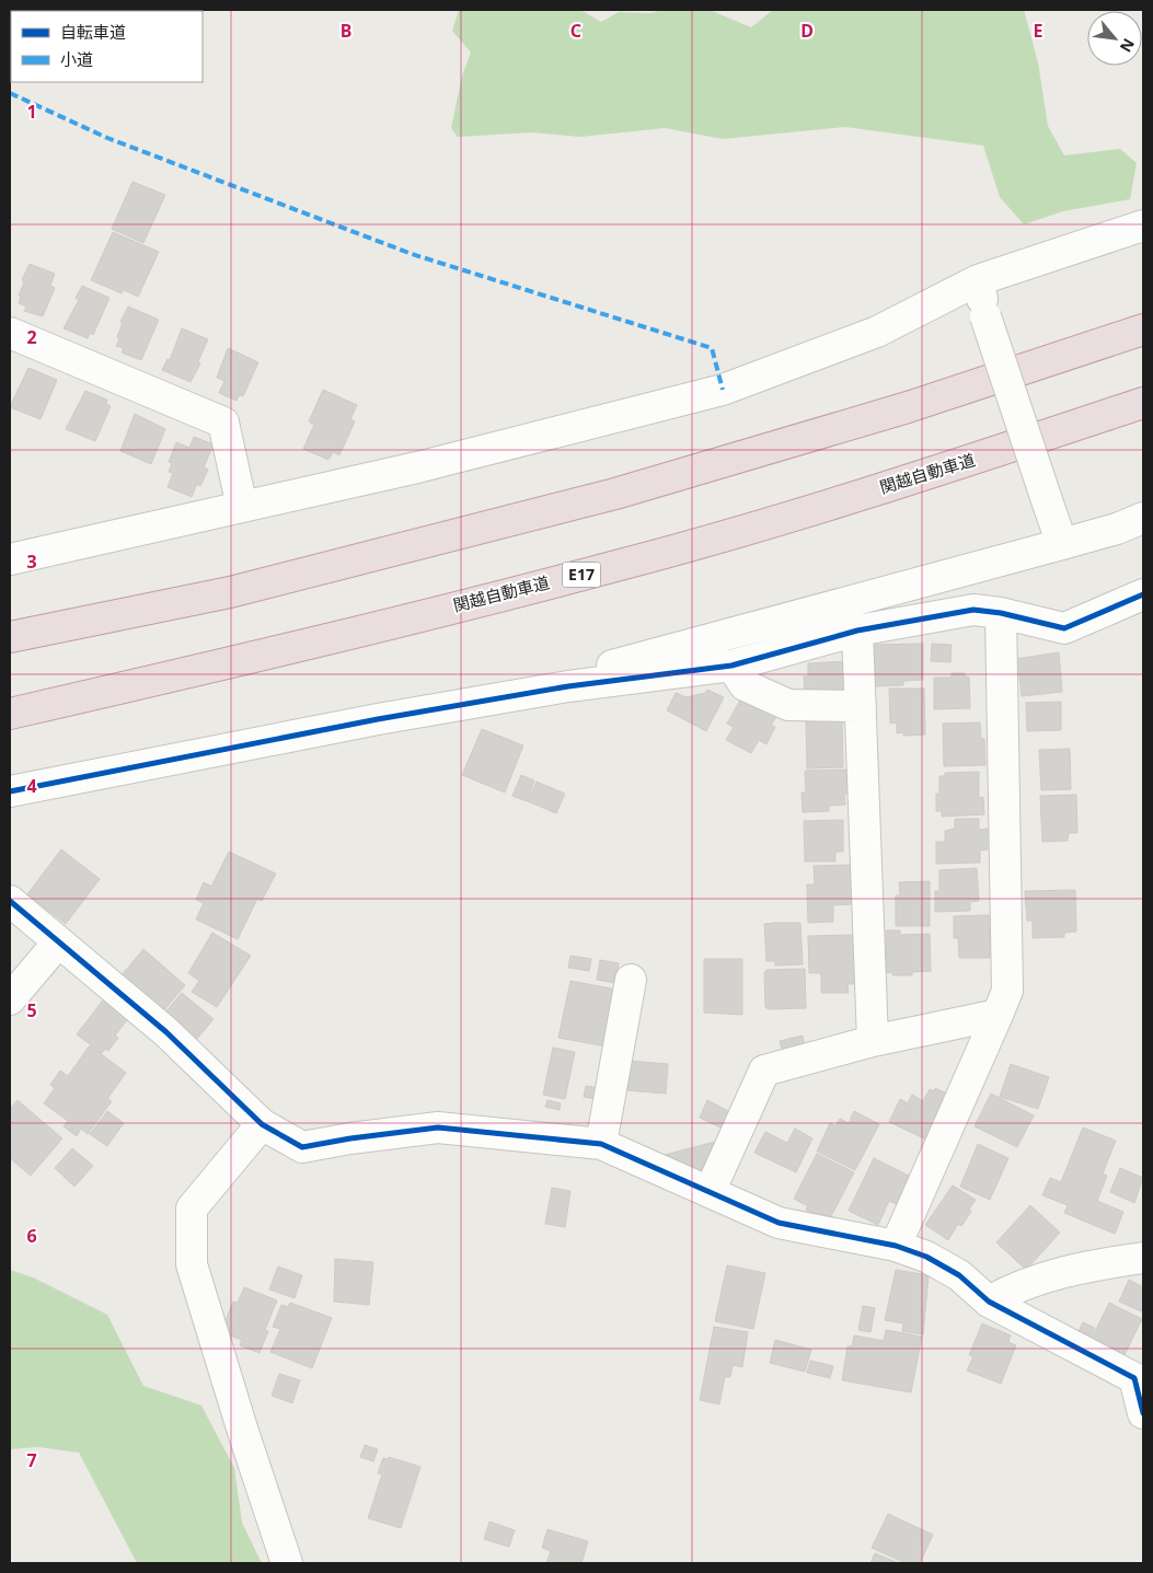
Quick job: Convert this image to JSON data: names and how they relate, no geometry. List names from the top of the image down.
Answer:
{
  "streets": {
    "highway": ["関越自動車道", "E17"]
  },
  "legend": ["自転車道", "小道"],
  "north": "bottom right",
  "grid": {
    "columns": [
      "B",
      "C",
      "D",
      "E"
    ],
    "rows": [
      "1",
      "2",
      "3",
      "4",
      "5",
      "6",
      "7"
    ]
  }
}
